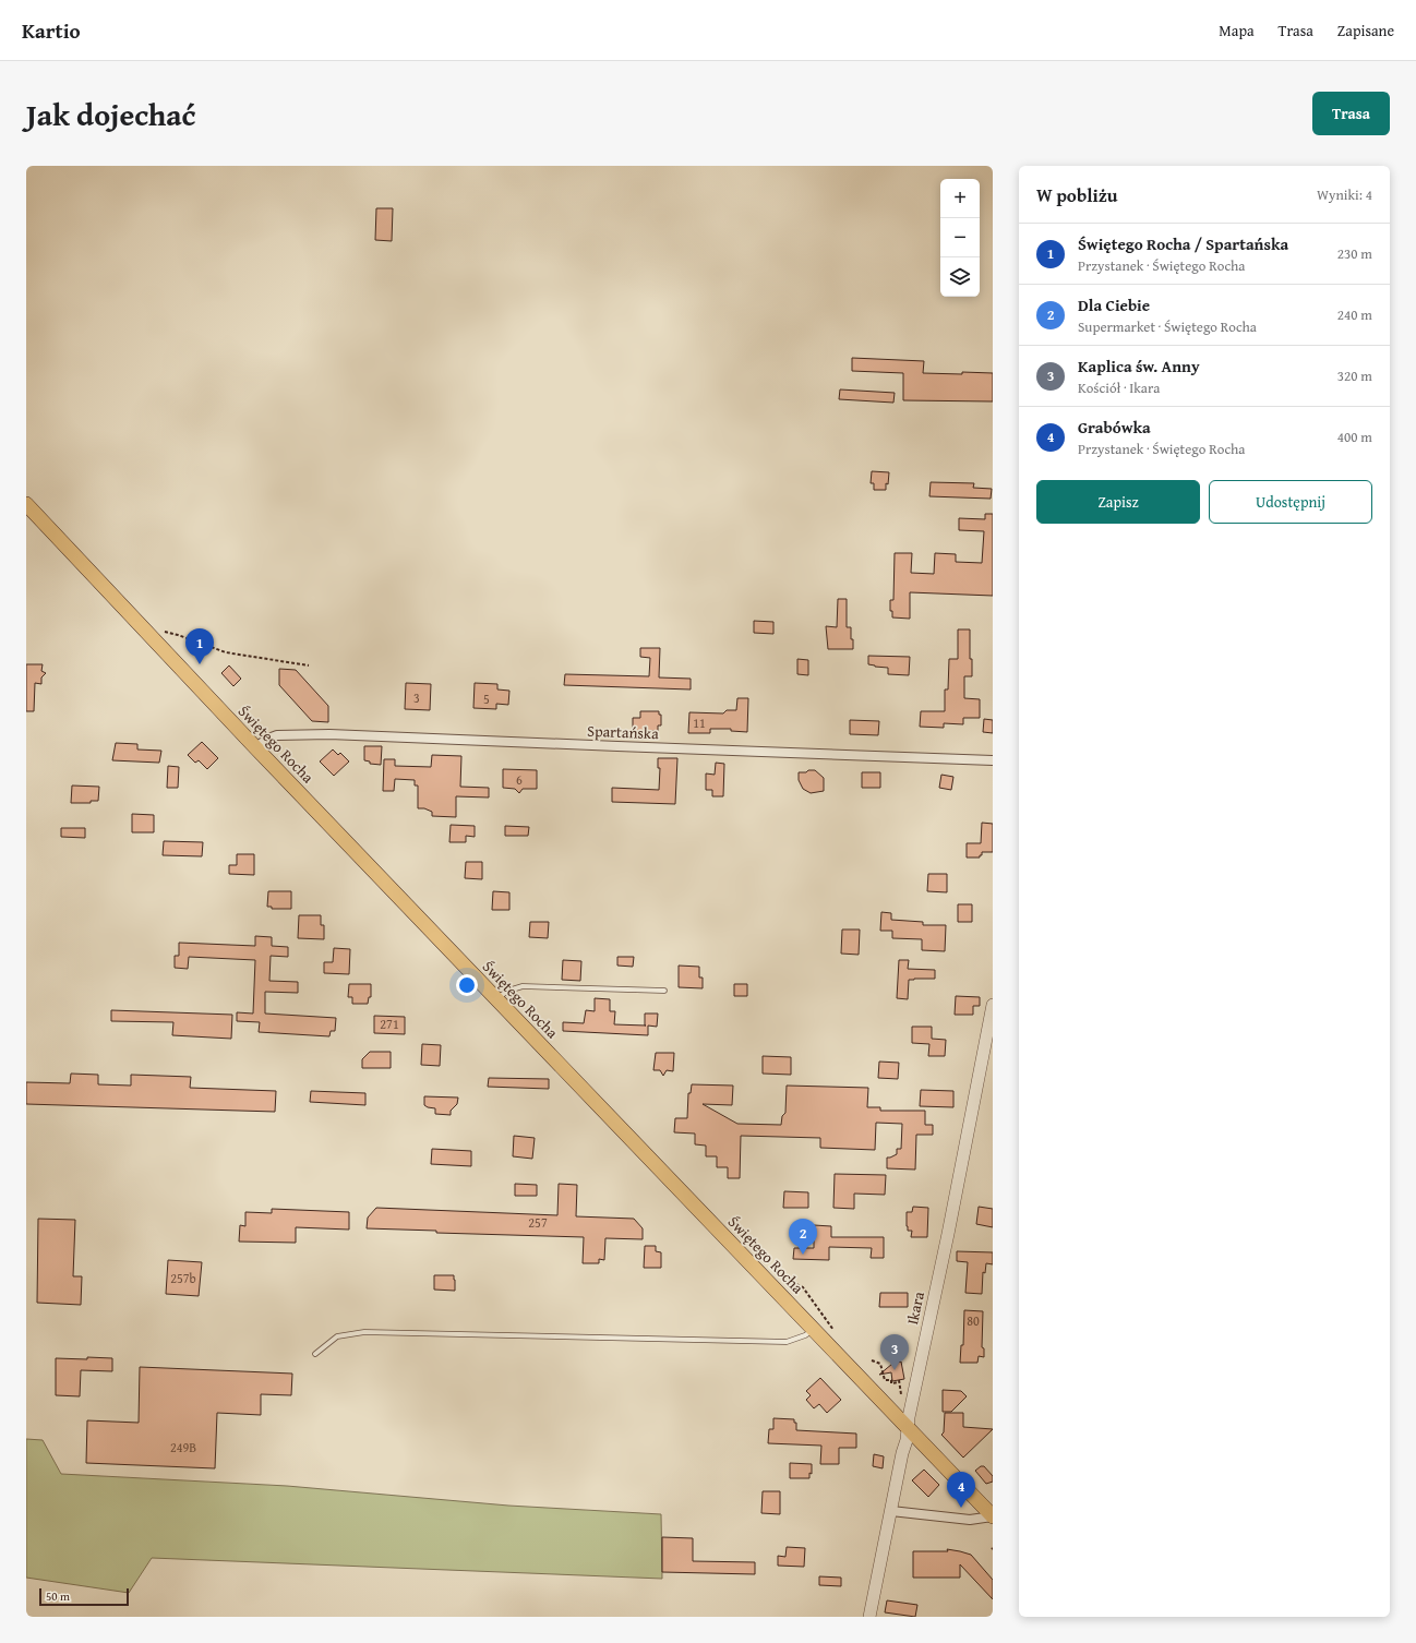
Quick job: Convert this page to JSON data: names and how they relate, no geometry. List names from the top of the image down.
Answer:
{
  "streets": {
    "main road": ["Świętego Rocha"],
    "street": ["Spartańska", "Ikara"]
  },
  "crossings": [
    ["Spartańska", "Świętego Rocha"],
    ["Świętego Rocha", "Ikara"]
  ],
  "house_numbers": [
    "3",
    "5",
    "11",
    "6",
    "271",
    "257",
    "257b",
    "80",
    "249B"
  ],
  "scale_bar": "50 m",
  "page": {
    "header": "Kartio",
    "nav": ["Mapa", "Trasa", "Zapisane"],
    "title": "Jak dojechać",
    "buttons": [
      "Trasa",
      ["Zapisz", "Udostępnij"]
    ],
    "heading": ["W pobliżu", "Wyniki: 4"],
    "map_buttons": ["+", "−"],
    "list": [
      {
        "mark": "1",
        "name": "Świętego Rocha / Spartańska",
        "note": "Przystanek · Świętego Rocha",
        "value": "230 m"
      },
      {
        "mark": "2",
        "name": "Dla Ciebie",
        "note": "Supermarket · Świętego Rocha",
        "value": "240 m"
      },
      {
        "mark": "3",
        "name": "Kaplica św. Anny",
        "note": "Kościół · Ikara",
        "value": "320 m"
      },
      {
        "mark": "4",
        "name": "Grabówka",
        "note": "Przystanek · Świętego Rocha",
        "value": "400 m"
      }
    ],
    "pins": [
      "1",
      "2",
      "3",
      "4"
    ],
    "scale": "50 m"
  }
}
